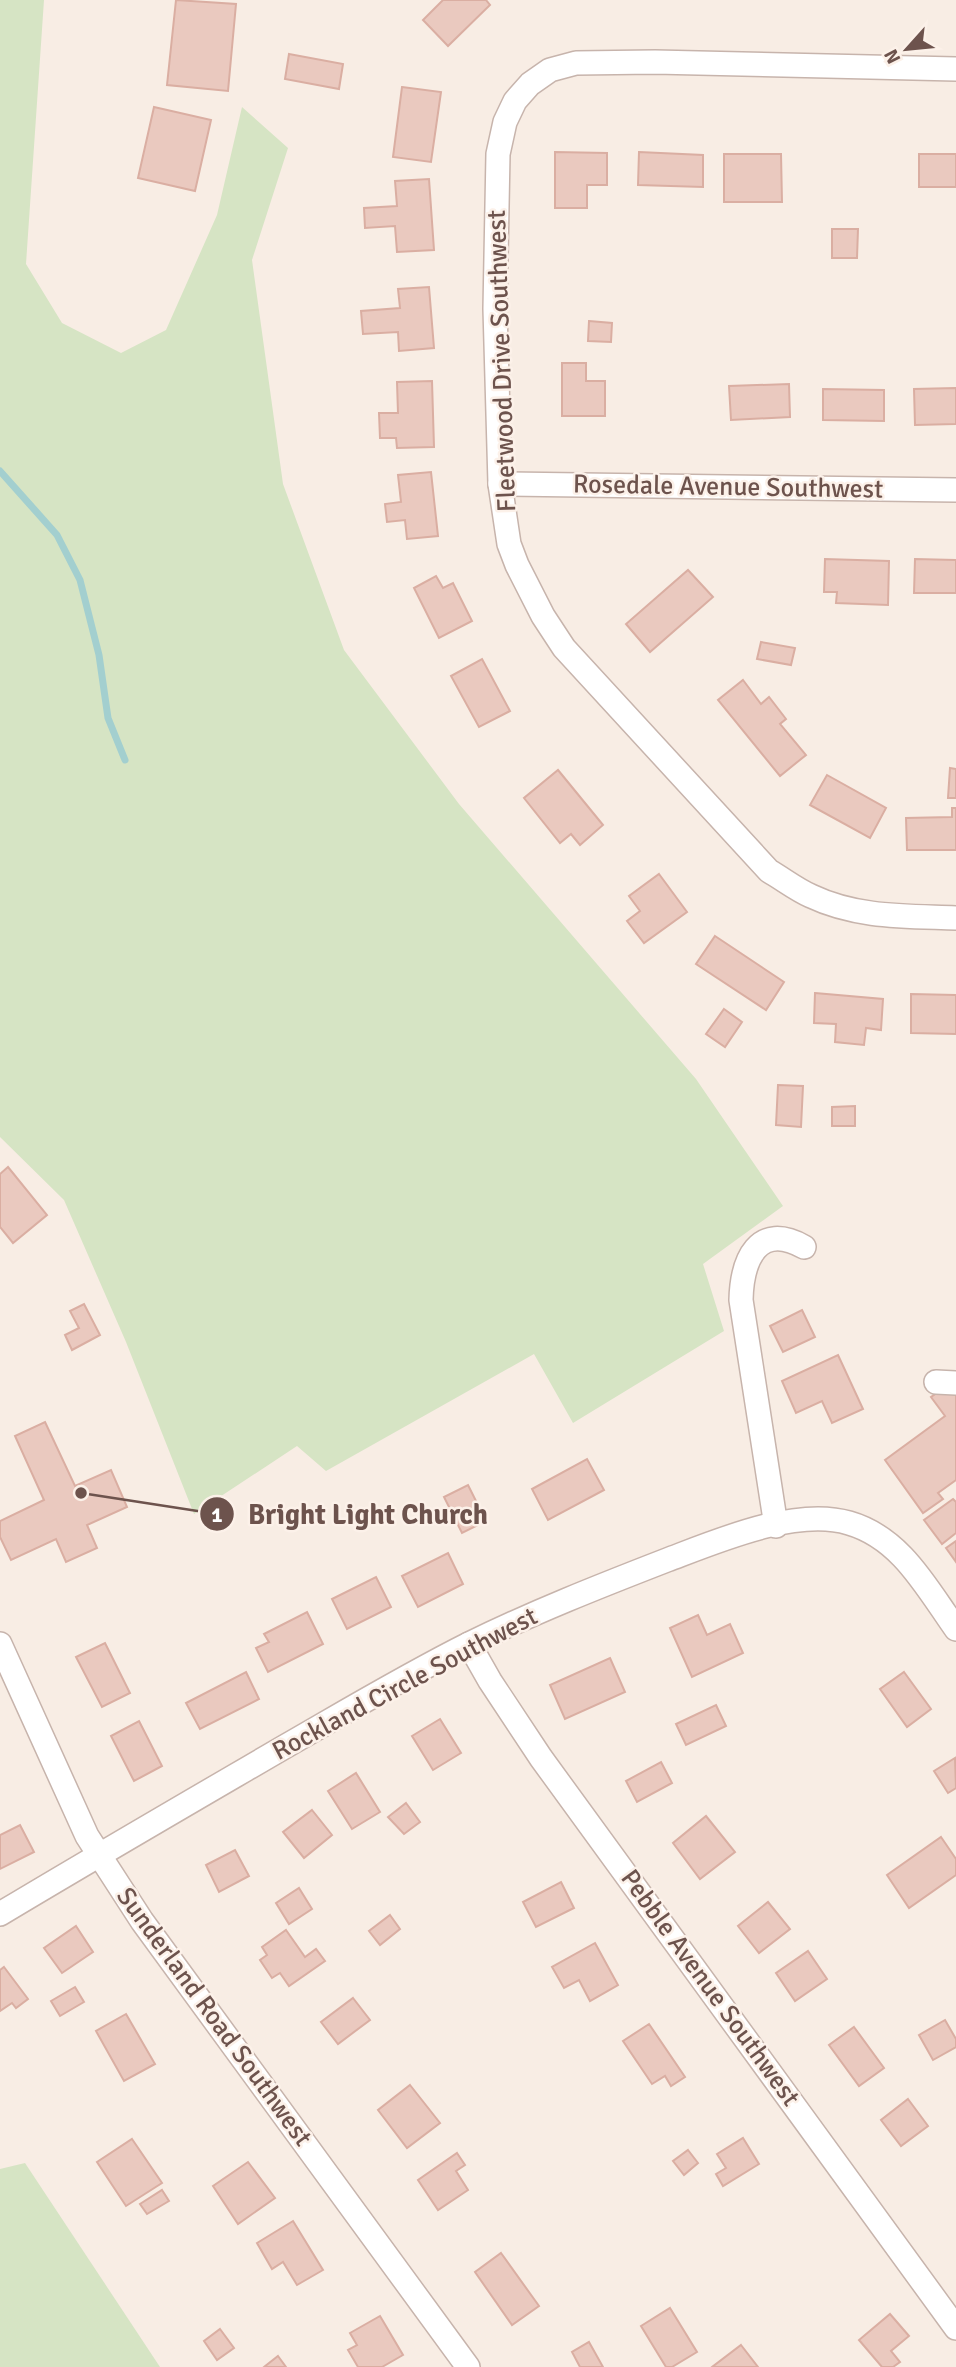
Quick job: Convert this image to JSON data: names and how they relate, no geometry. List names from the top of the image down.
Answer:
{
  "streets": {
    "street": [
      "Fleetwood Drive Southwest",
      "Rosedale Avenue Southwest",
      "Rockland Circle Southwest",
      "Pebble Avenue Southwest",
      "Sunderland Road Southwest"
    ]
  },
  "crossings": [
    ["Fleetwood Drive Southwest", "Rosedale Avenue Southwest"],
    ["Rockland Circle Southwest", "Pebble Avenue Southwest"],
    ["Rockland Circle Southwest", "Sunderland Road Southwest"]
  ],
  "places": ["Bright Light Church"],
  "north": "bottom left"
}
